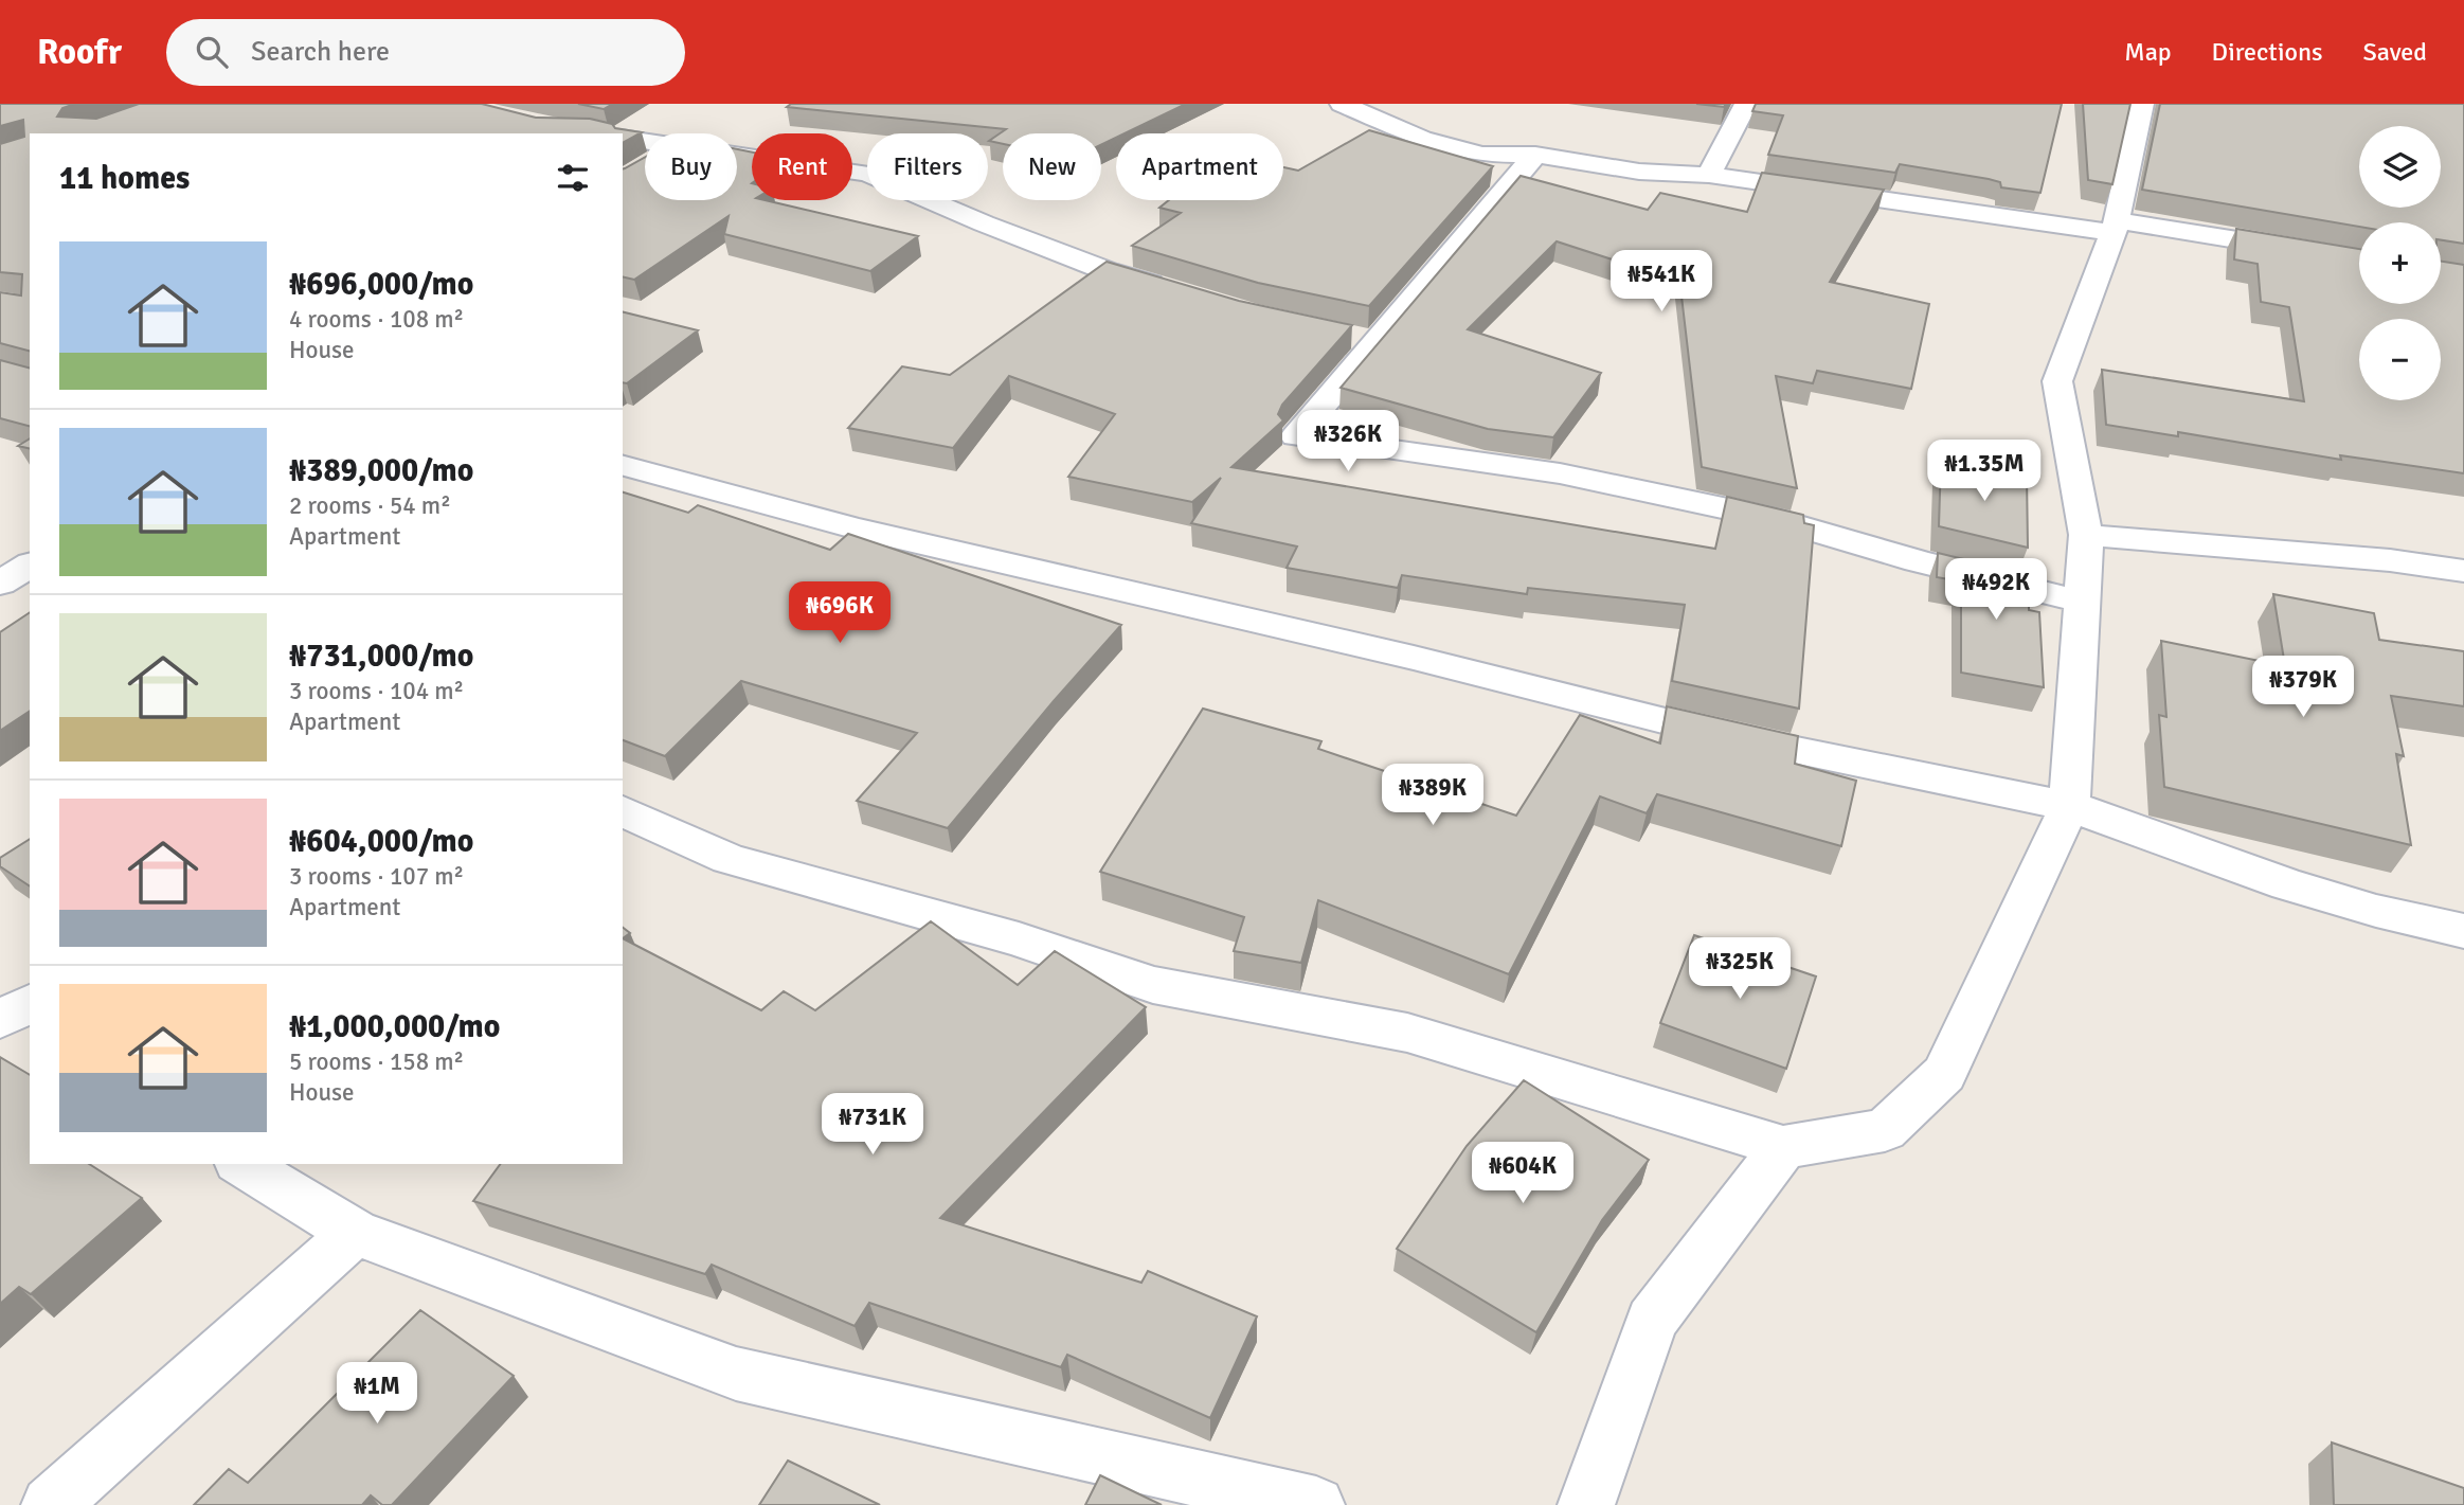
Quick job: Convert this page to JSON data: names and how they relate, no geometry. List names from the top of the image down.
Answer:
{
  "page": {
    "header": "Roofr",
    "search": "Search here",
    "nav": ["Map", "Directions", "Saved"],
    "map_buttons": ["+", "−"],
    "chip": [
      "Buy",
      "Rent",
      "Filters",
      "New",
      "Apartment"
    ],
    "heading": "11 homes",
    "list": [
      {
        "name": "₦696,000/mo",
        "note": "4 rooms · 108 m² · House"
      },
      {
        "name": "₦389,000/mo",
        "note": "2 rooms · 54 m² · Apartment"
      },
      {
        "name": "₦731,000/mo",
        "note": "3 rooms · 104 m² · Apartment"
      },
      {
        "name": "₦604,000/mo",
        "note": "3 rooms · 107 m² · Apartment"
      },
      {
        "name": "₦1,000,000/mo",
        "note": "5 rooms · 158 m² · House"
      }
    ],
    "price": [
      "₦541K",
      "₦326K",
      "₦1.35M",
      "₦492K",
      "₦696K",
      "₦379K",
      "₦389K",
      "₦325K",
      "₦731K",
      "₦604K",
      "₦1M"
    ]
  }
}
